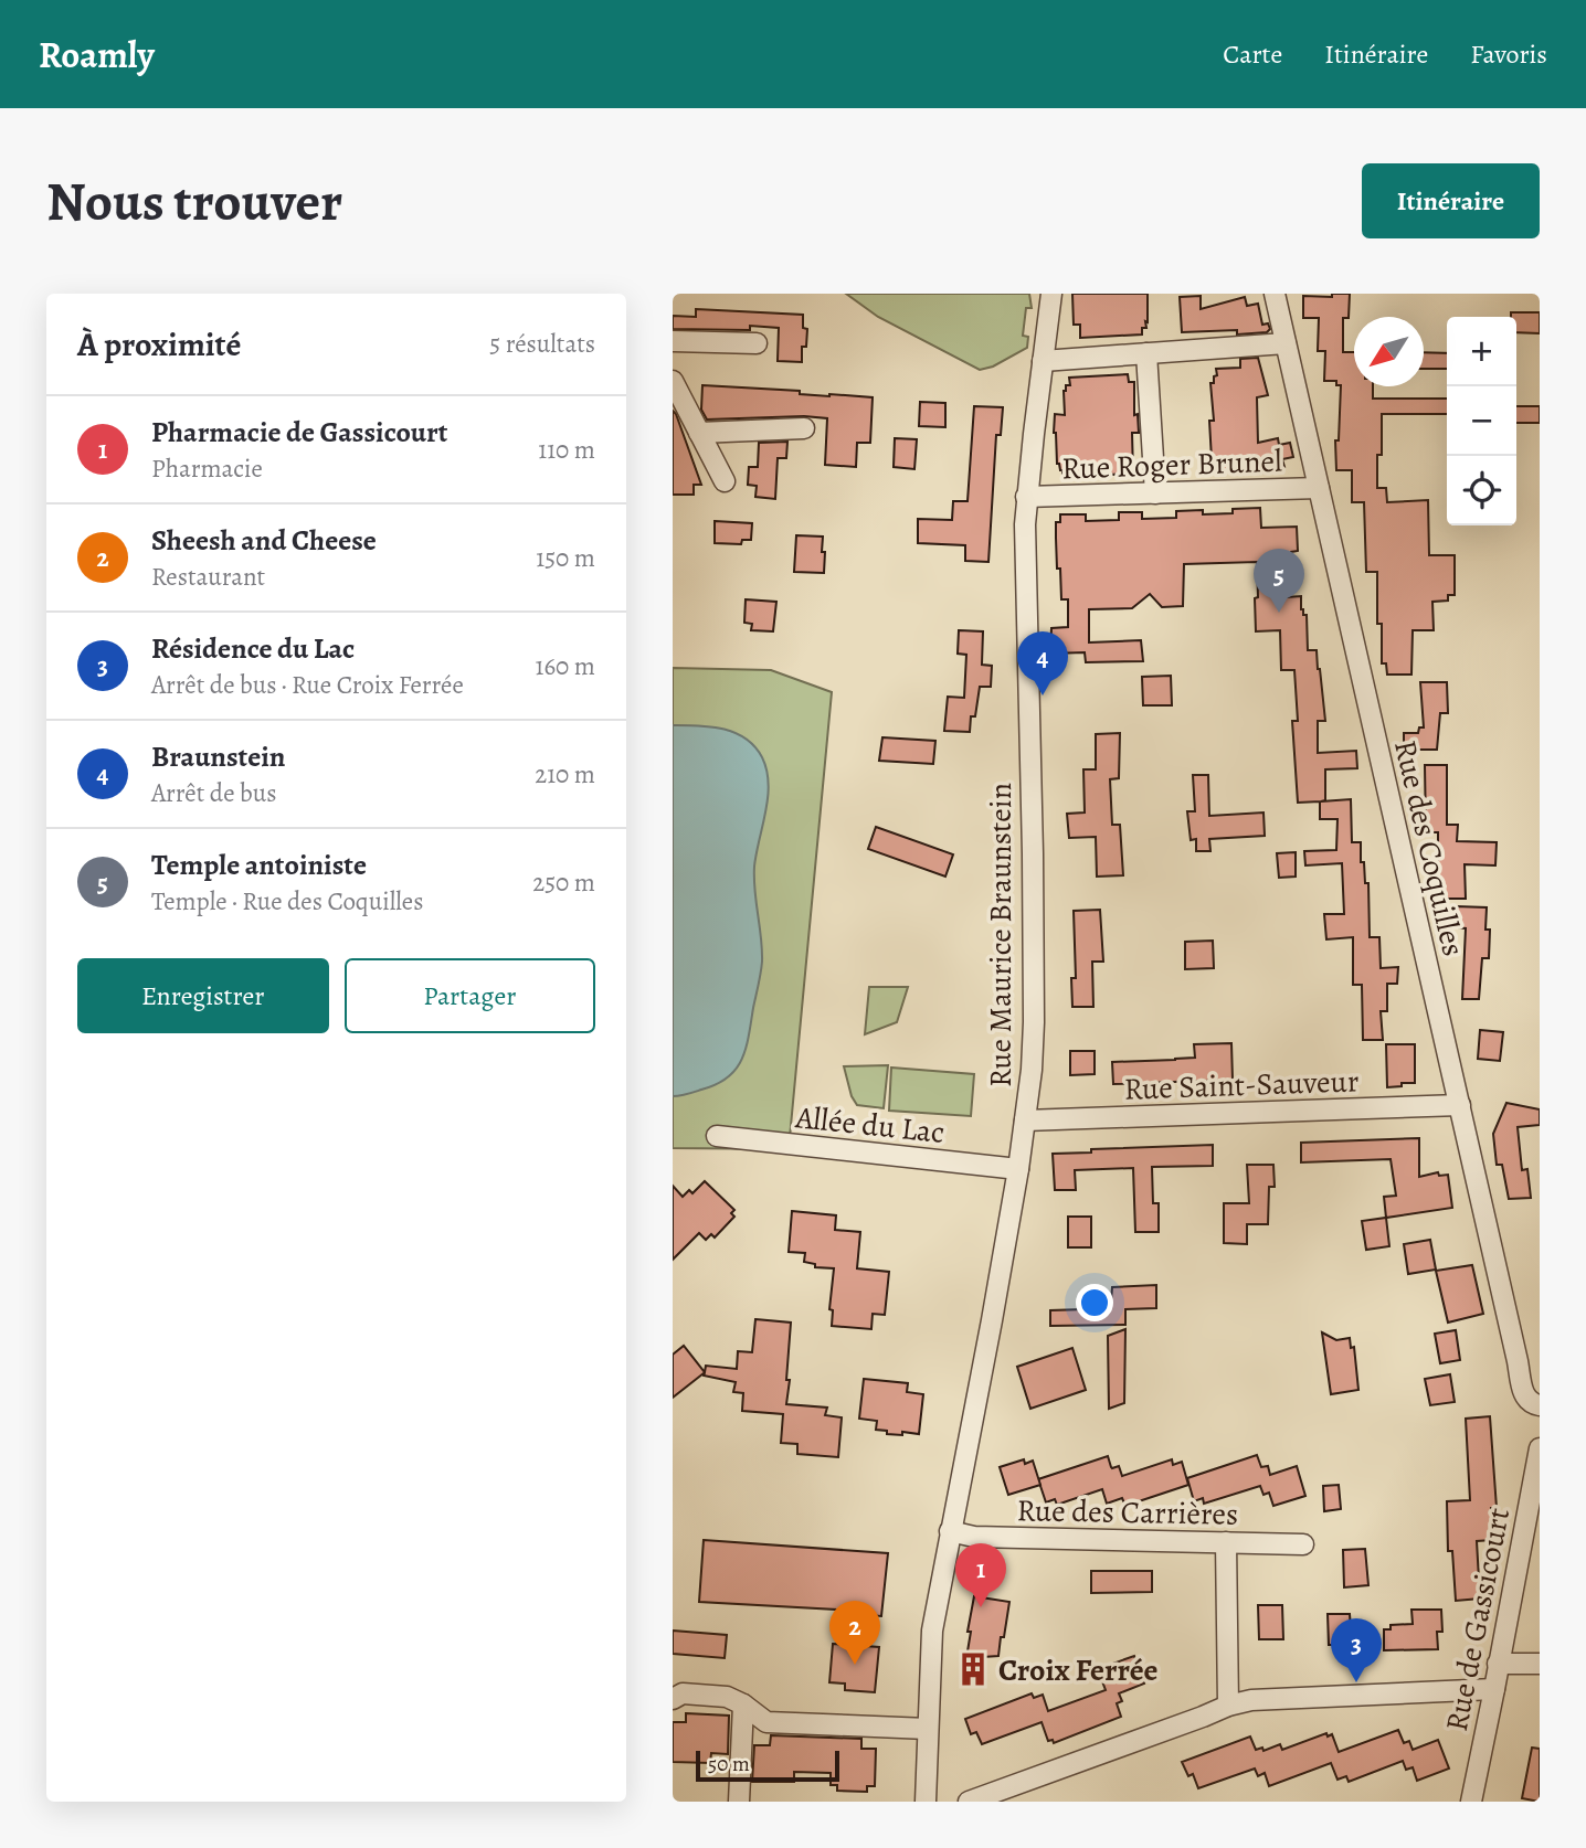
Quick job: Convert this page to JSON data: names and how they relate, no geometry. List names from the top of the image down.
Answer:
{
  "streets": {
    "street": [
      "Rue Roger Brunel",
      "Rue des Coquilles",
      "Rue Maurice Braunstein",
      "Rue Saint-Sauveur",
      "Allée du Lac",
      "Rue des Carrières",
      "Rue de Gassicourt"
    ]
  },
  "crossings": [
    ["Rue Roger Brunel", "Rue des Coquilles"],
    ["Rue Roger Brunel", "Rue Maurice Braunstein"],
    ["Rue des Coquilles", "Rue Saint-Sauveur"],
    ["Rue Maurice Braunstein", "Rue Saint-Sauveur"],
    ["Rue Maurice Braunstein", "Allée du Lac"],
    ["Rue Maurice Braunstein", "Rue des Carrières"]
  ],
  "places": {
    "building": ["Croix Ferrée"]
  },
  "scale_bar": "50 m",
  "north": "bottom left",
  "page": {
    "header": "Roamly",
    "nav": ["Carte", "Itinéraire", "Favoris"],
    "buttons": [
      "Itinéraire",
      ["Enregistrer", "Partager"]
    ],
    "title": "Nous trouver",
    "heading": ["À proximité", "5 résultats"],
    "map_buttons": ["+", "−"],
    "list": [
      {
        "mark": "1",
        "name": "Pharmacie de Gassicourt",
        "note": "Pharmacie",
        "value": "110 m"
      },
      {
        "mark": "2",
        "name": "Sheesh and Cheese",
        "note": "Restaurant",
        "value": "150 m"
      },
      {
        "mark": "3",
        "name": "Résidence du Lac",
        "note": "Arrêt de bus · Rue Croix Ferrée",
        "value": "160 m"
      },
      {
        "mark": "4",
        "name": "Braunstein",
        "note": "Arrêt de bus",
        "value": "210 m"
      },
      {
        "mark": "5",
        "name": "Temple antoiniste",
        "note": "Temple · Rue des Coquilles",
        "value": "250 m"
      }
    ],
    "pins": [
      "5",
      "4",
      "1",
      "2",
      "3"
    ],
    "scale": "50 m"
  }
}
